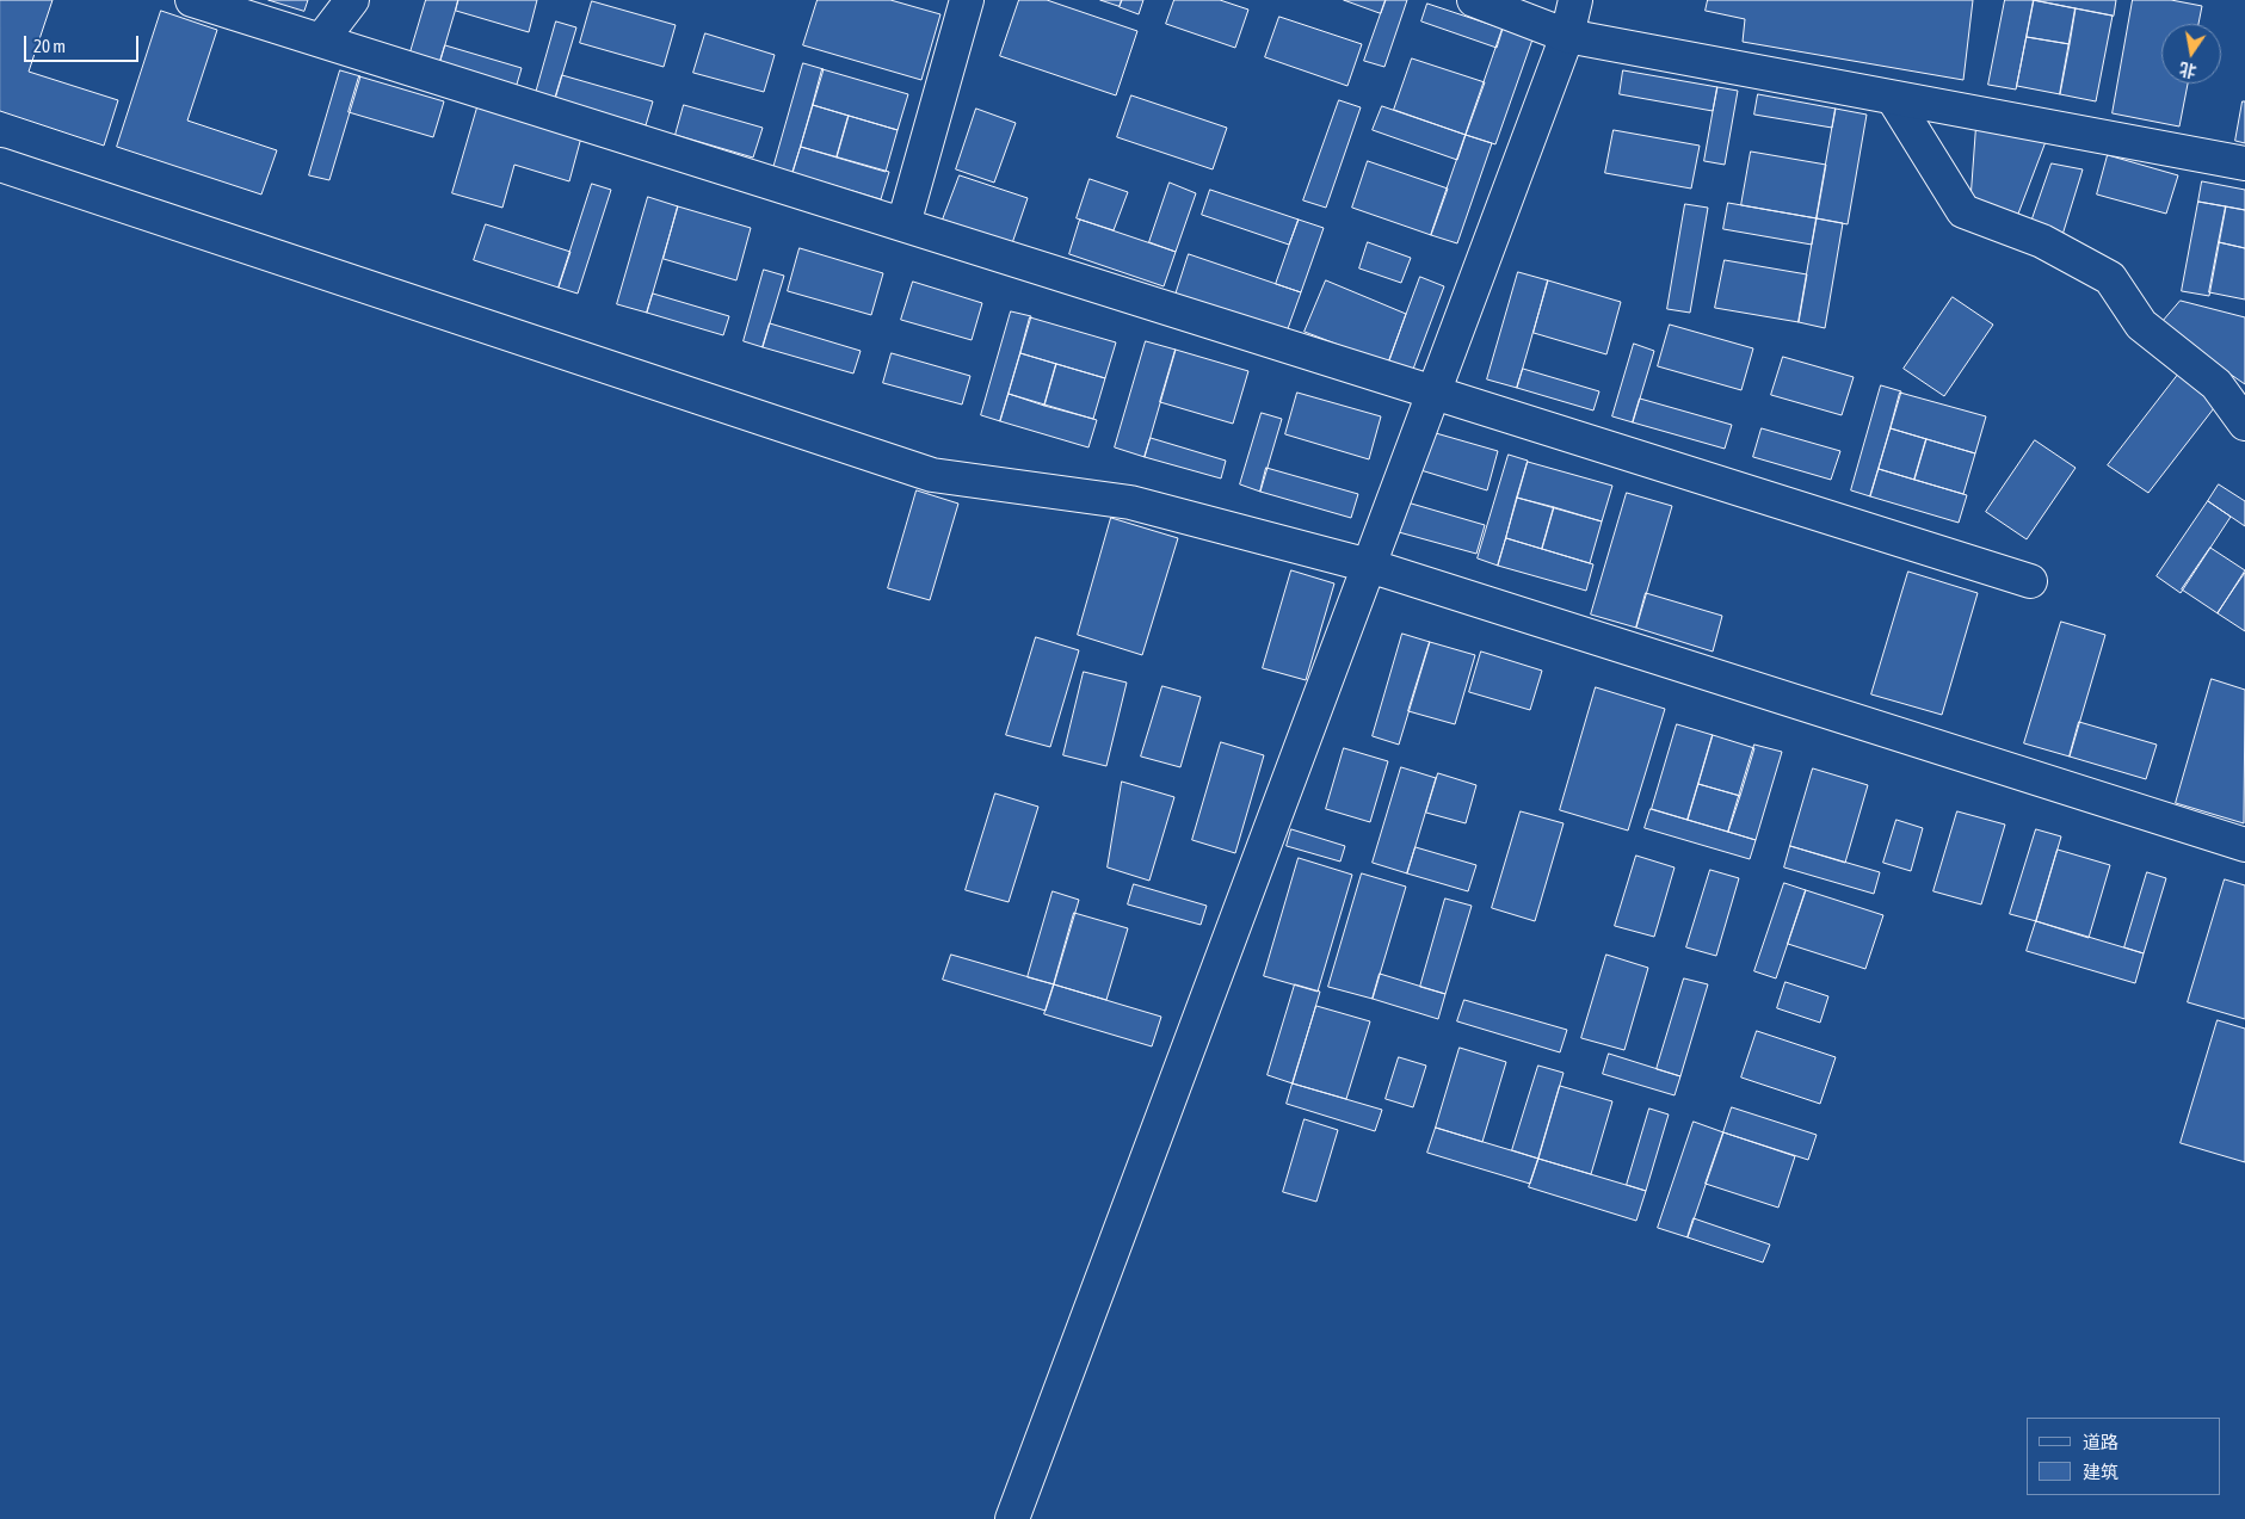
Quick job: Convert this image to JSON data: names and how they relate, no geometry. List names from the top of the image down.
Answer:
{
  "legend": ["道路", "建筑"],
  "scale_bar": "20 m",
  "north": "bottom"
}
